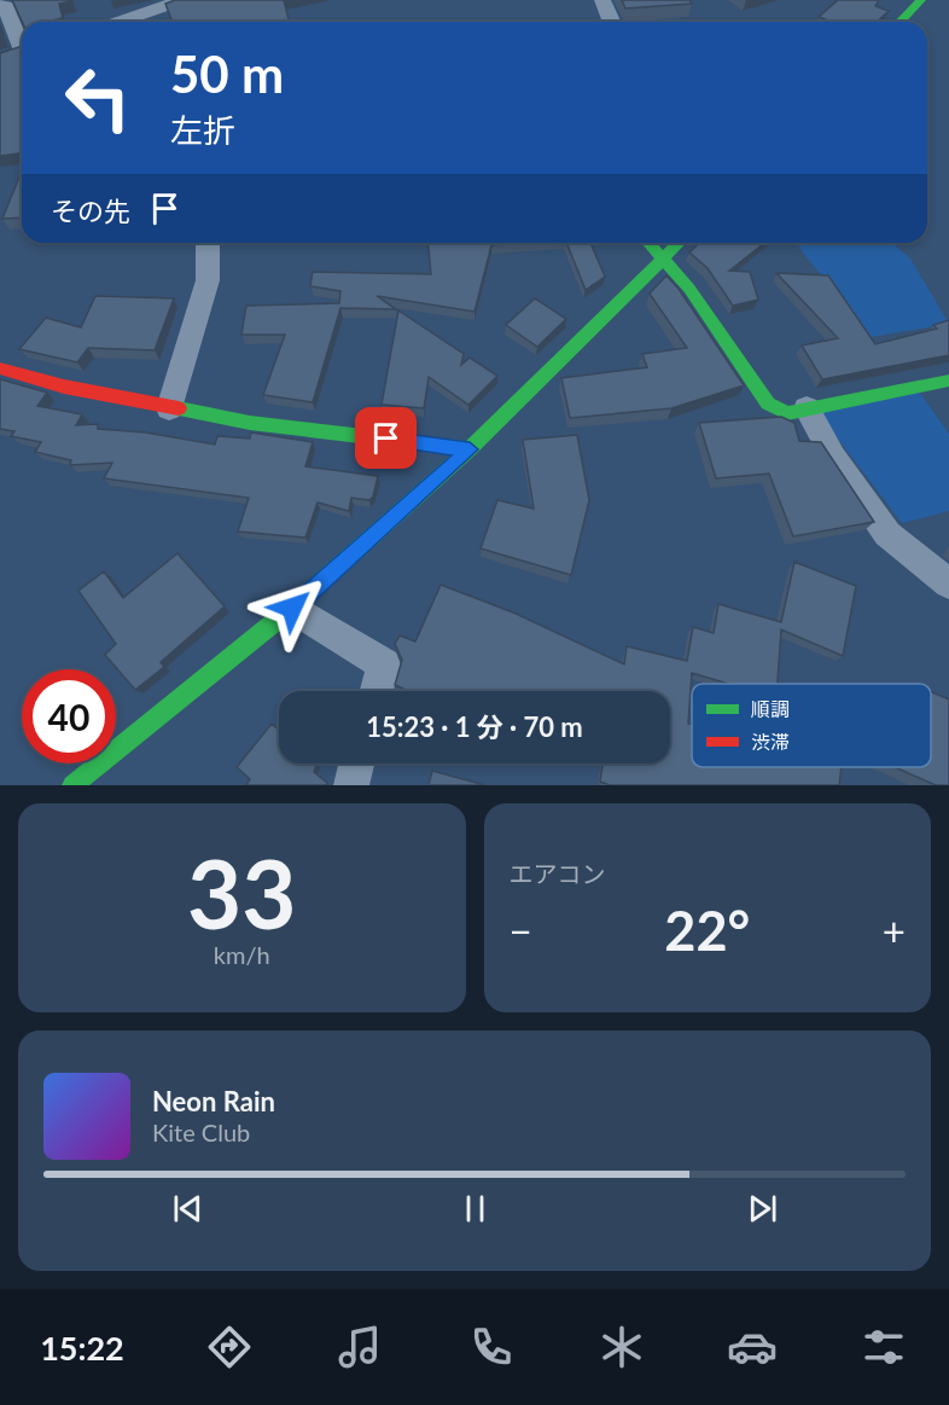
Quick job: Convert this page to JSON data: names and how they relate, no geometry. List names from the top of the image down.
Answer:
{
  "legend": ["順調", "渋滞"],
  "page": {
    "turn": ["50 m", "左折"],
    "then": "その先",
    "limit": "40",
    "trip": "15:23 · 1 分 · 70 m",
    "tile": [
      ["33", "km/h"],
      "エアコン"
    ],
    "heat": ["−", "22°", "+"],
    "song": ["Neon Rain", "Kite Club"],
    "tabs": "15:22"
  }
}
